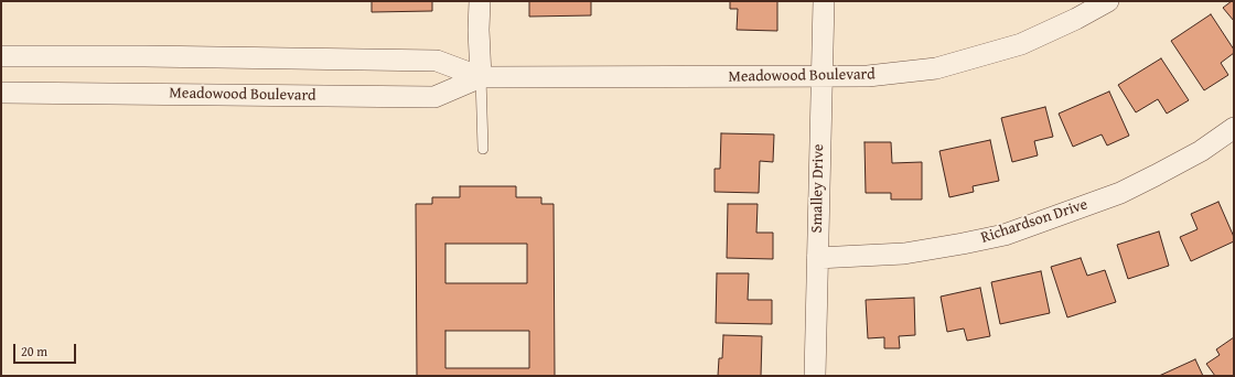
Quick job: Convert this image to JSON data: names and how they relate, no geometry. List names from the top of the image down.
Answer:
{
  "streets": {
    "street": ["Meadowood Boulevard", "Smalley Drive", "Richardson Drive"]
  },
  "crossings": [
    ["Meadowood Boulevard", "Smalley Drive"],
    ["Smalley Drive", "Richardson Drive"]
  ],
  "scale_bar": "20 m"
}
